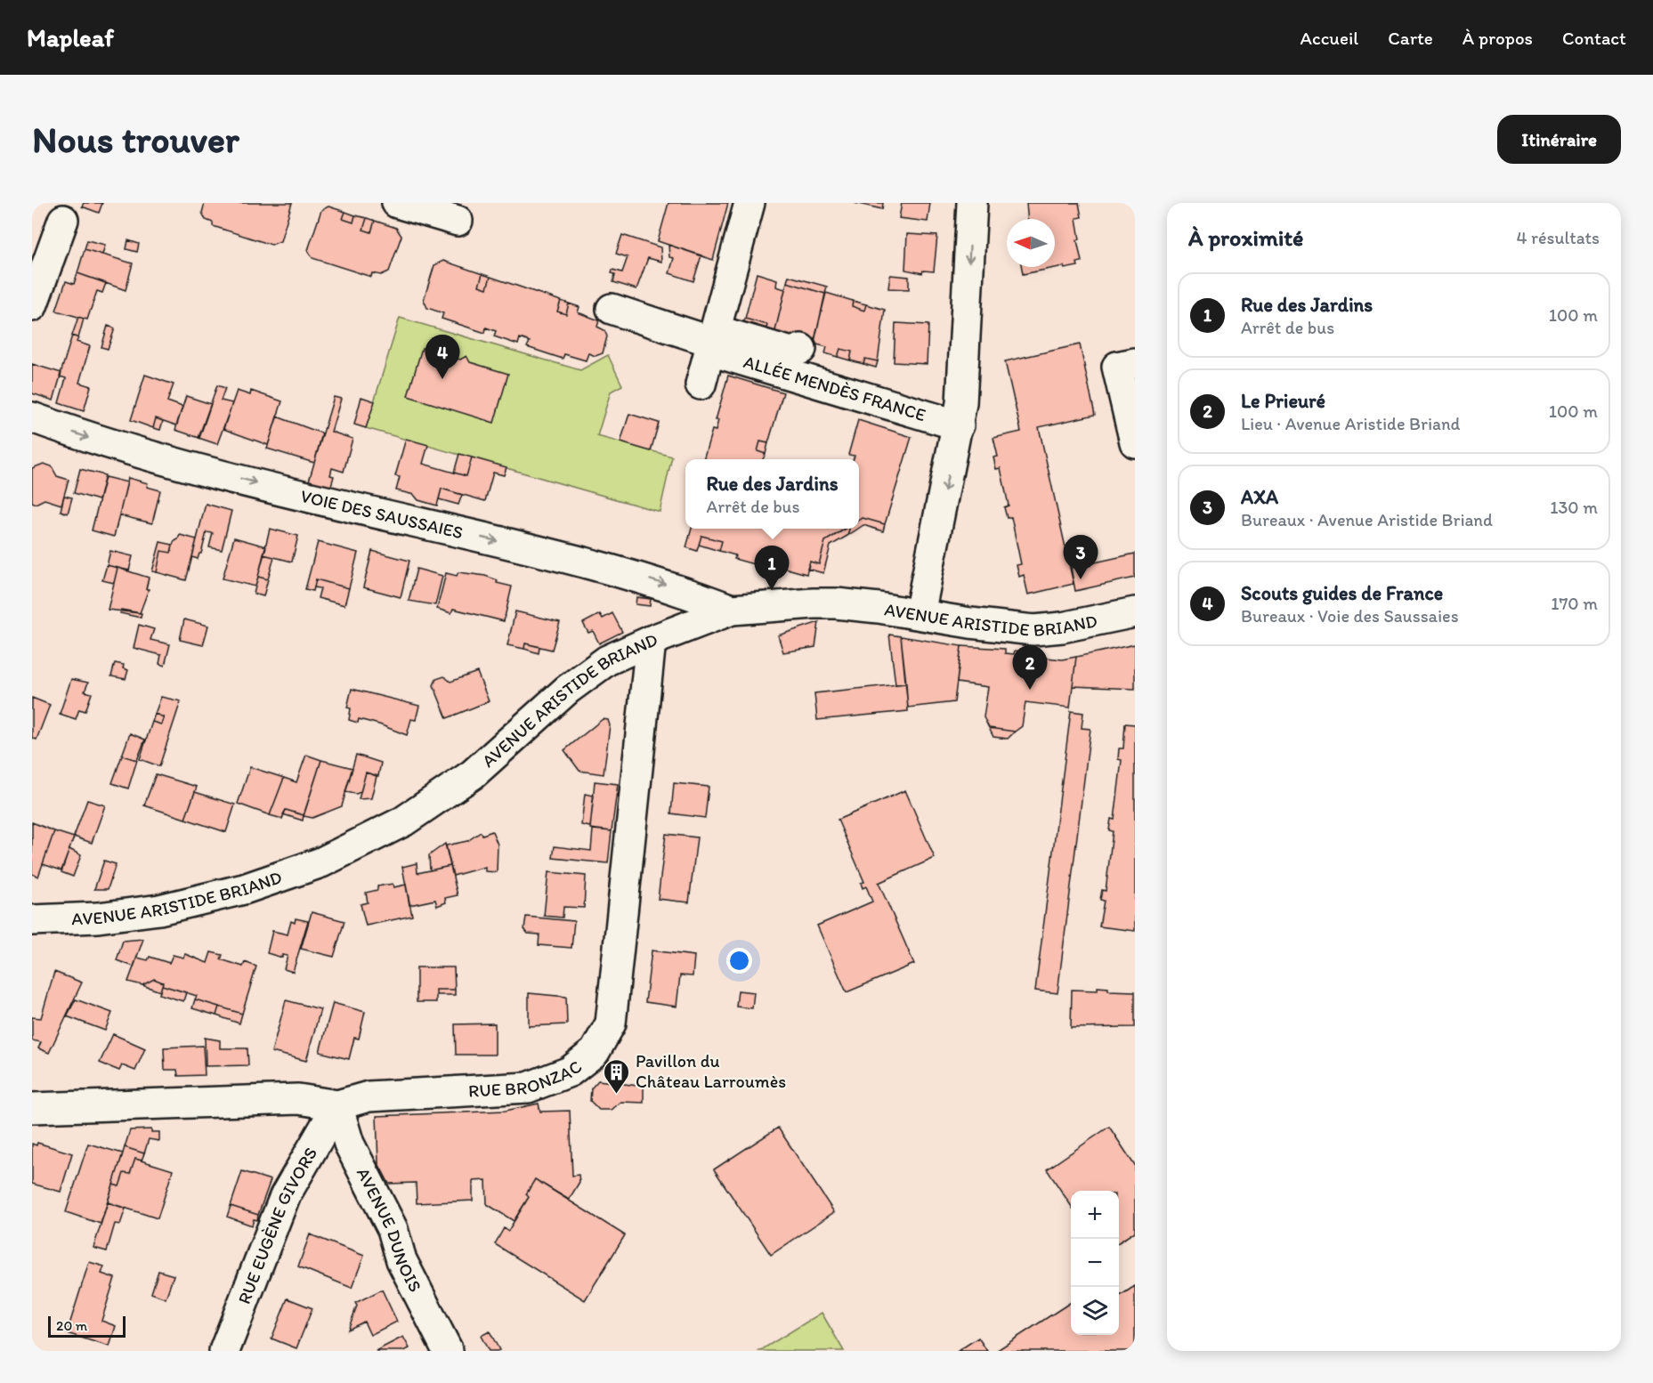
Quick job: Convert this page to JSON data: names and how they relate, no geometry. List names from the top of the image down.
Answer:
{
  "streets": {
    "street": [
      "ALLÉE MENDÈS FRANCE",
      "VOIE DES SAUSSAIES",
      "AVENUE ARISTIDE BRIAND",
      "RUE BRONZAC",
      "RUE EUGÈNE GIVORS",
      "AVENUE DUNOIS"
    ]
  },
  "crossings": [
    ["VOIE DES SAUSSAIES", "AVENUE ARISTIDE BRIAND"],
    ["AVENUE ARISTIDE BRIAND", "RUE BRONZAC"],
    ["RUE BRONZAC", "RUE EUGÈNE GIVORS"],
    ["RUE BRONZAC", "AVENUE DUNOIS"],
    ["RUE EUGÈNE GIVORS", "AVENUE DUNOIS"]
  ],
  "one_way": ["VOIE DES SAUSSAIES"],
  "places": {
    "building": ["Pavillon du Château Larroumès"]
  },
  "scale_bar": "20 m",
  "north": "left",
  "page": {
    "header": "Mapleaf",
    "nav": [
      "Accueil",
      "Carte",
      "À propos",
      "Contact"
    ],
    "buttons": "Itinéraire",
    "title": "Nous trouver",
    "heading": ["À proximité", "4 résultats"],
    "list": [
      {
        "mark": "1",
        "name": "Rue des Jardins",
        "note": "Arrêt de bus",
        "value": "100 m"
      },
      {
        "mark": "2",
        "name": "Le Prieuré",
        "note": "Lieu · Avenue Aristide Briand",
        "value": "100 m"
      },
      {
        "mark": "3",
        "name": "AXA",
        "note": "Bureaux · Avenue Aristide Briand",
        "value": "130 m"
      },
      {
        "mark": "4",
        "name": "Scouts guides de France",
        "note": "Bureaux · Voie des Saussaies",
        "value": "170 m"
      }
    ],
    "pins": [
      "4",
      "3",
      "1",
      "2"
    ],
    "popup": ["Rue des Jardins", "Arrêt de bus"],
    "map_buttons": ["+", "−"],
    "scale": "20 m"
  }
}
